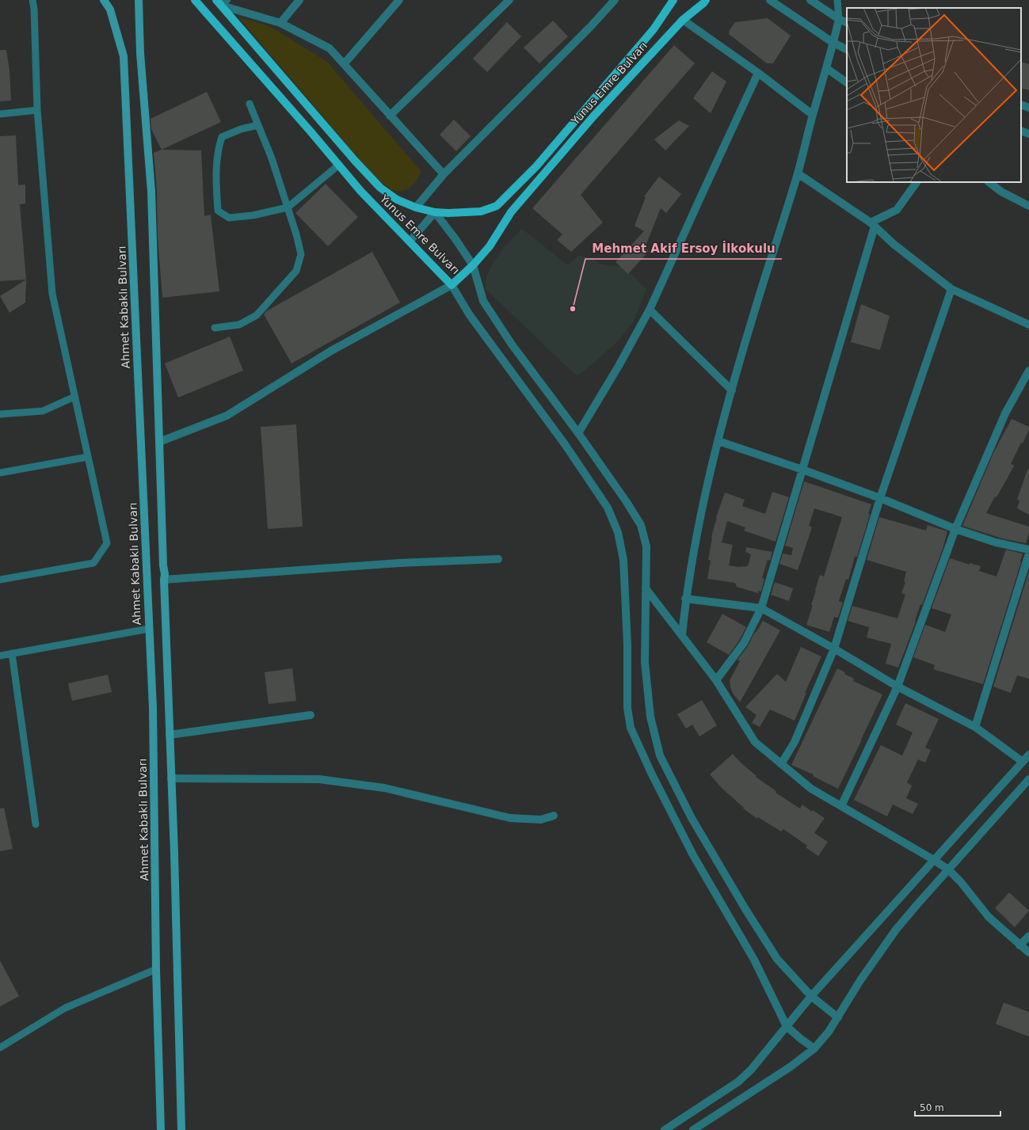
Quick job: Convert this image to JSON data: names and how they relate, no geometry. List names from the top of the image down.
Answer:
{
  "streets": {
    "main road": ["Yunus Emre Bulvarı", "Ahmet Kabaklı Bulvarı"]
  },
  "places": ["Mehmet Akif Ersoy İlkokulu"],
  "scale_bar": "50 m"
}
